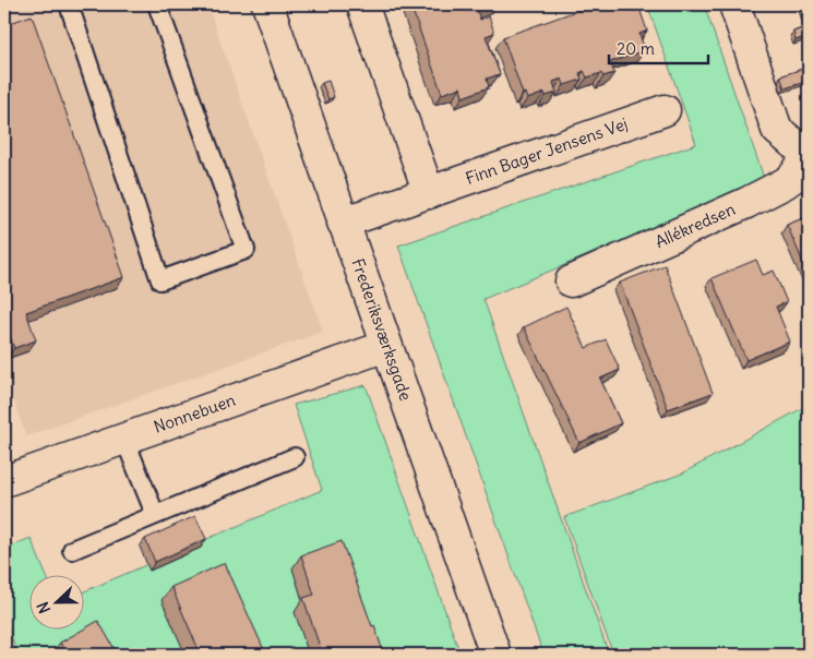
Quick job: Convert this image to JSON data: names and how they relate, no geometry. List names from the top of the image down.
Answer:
{
  "streets": {
    "street": [
      "Finn Bager Jensens Vej",
      "Allékredsen",
      "Frederiksværksgade",
      "Nonnebuen"
    ]
  },
  "crossings": [
    ["Finn Bager Jensens Vej", "Frederiksværksgade"],
    ["Frederiksværksgade", "Nonnebuen"]
  ],
  "scale_bar": "20 m",
  "north": "left"
}
